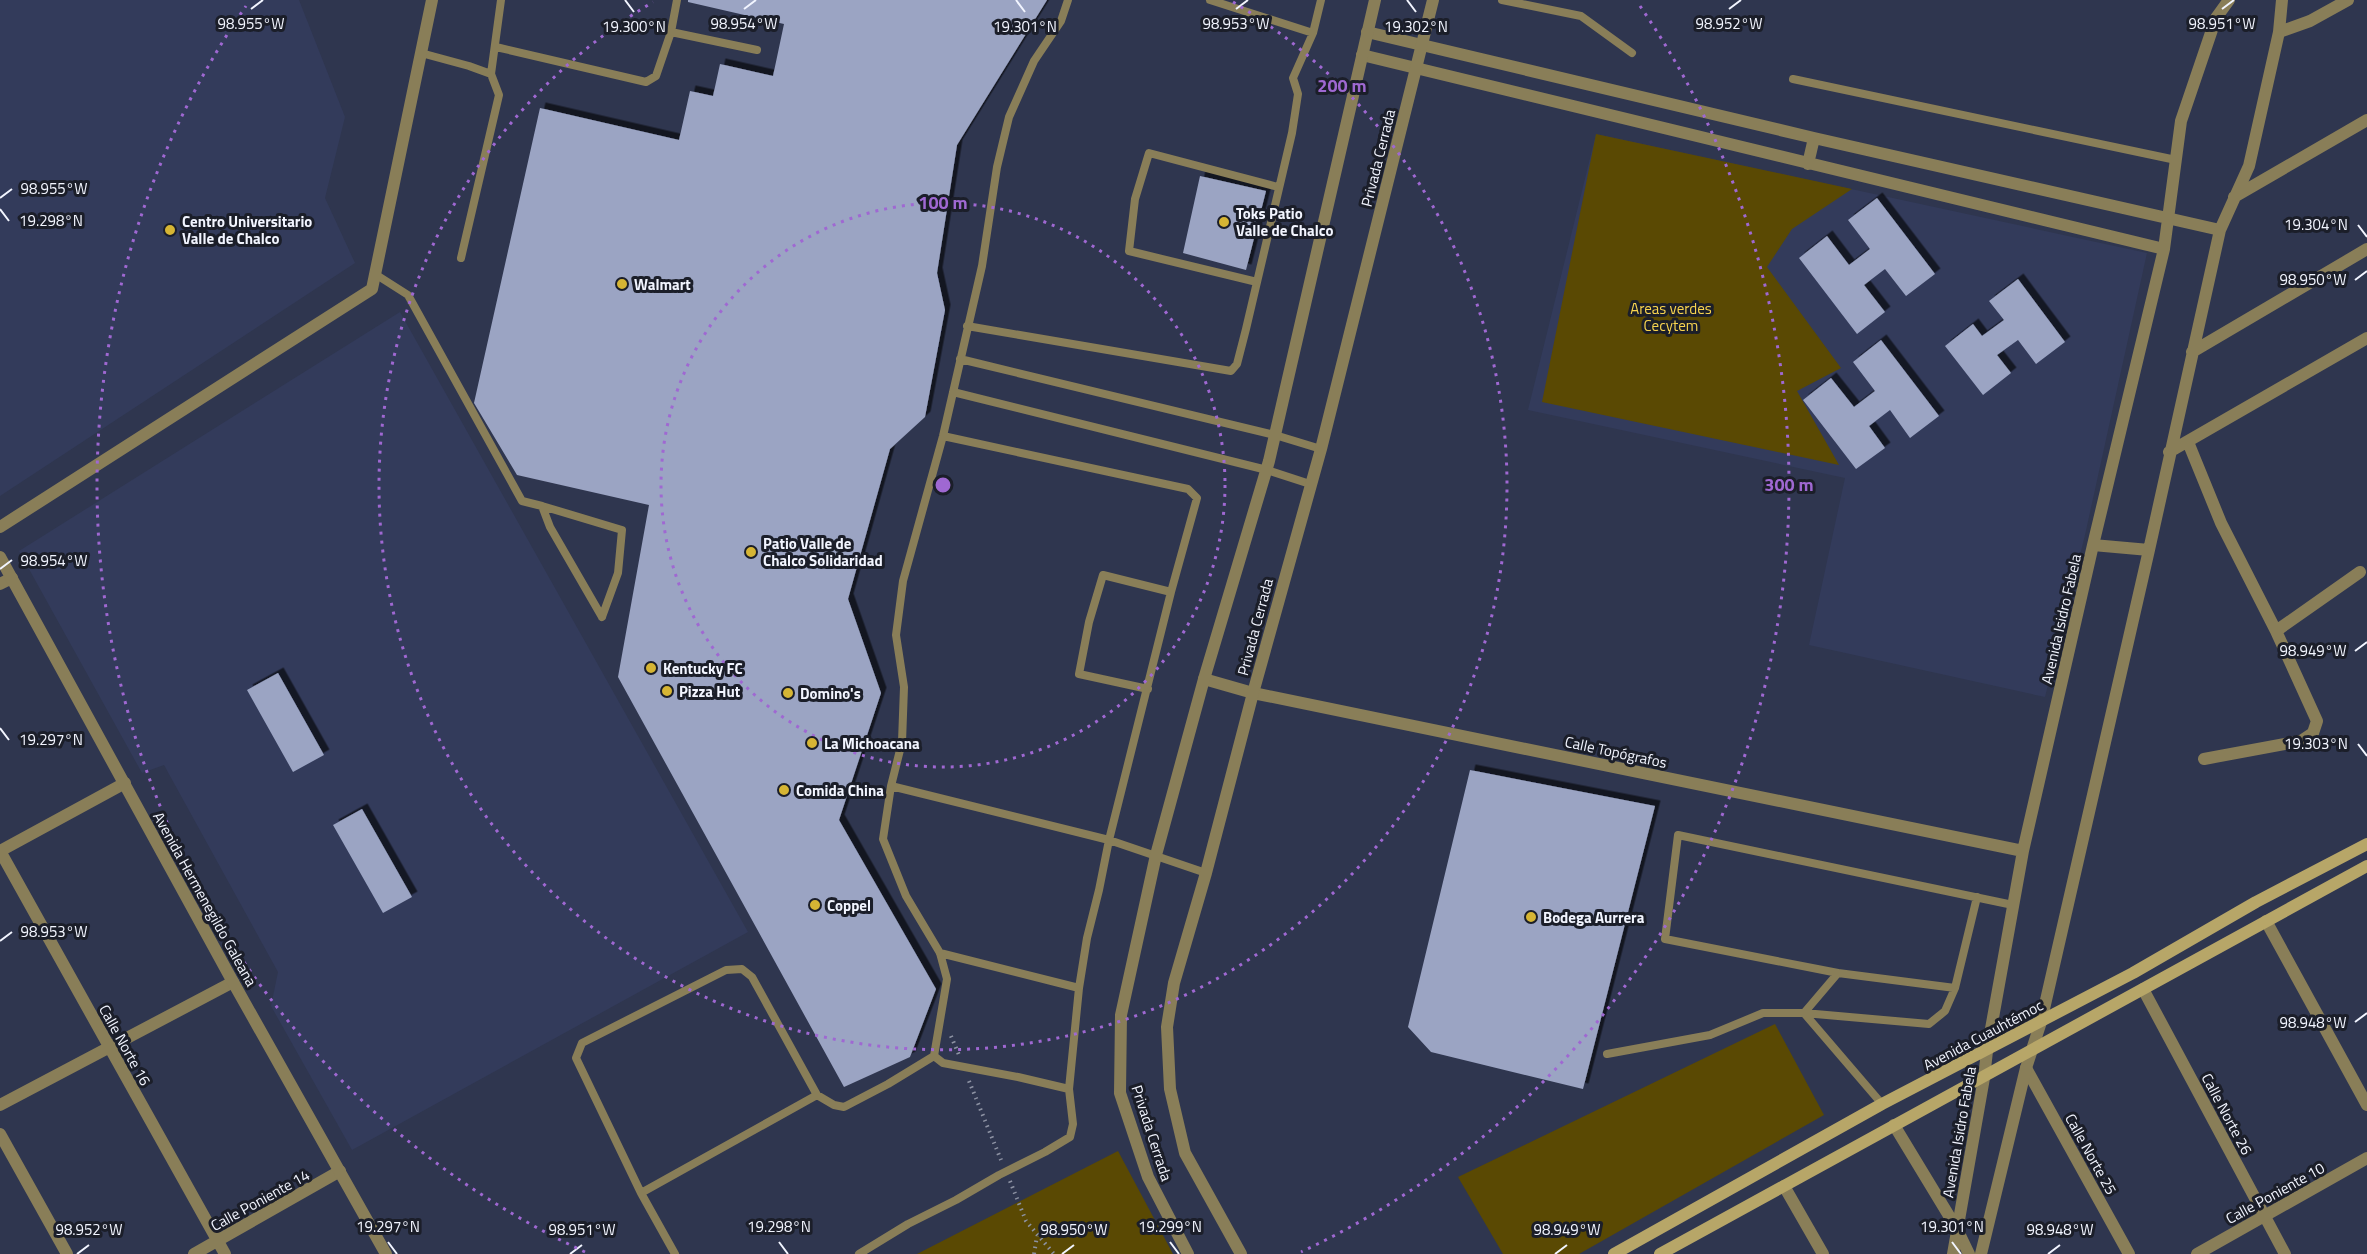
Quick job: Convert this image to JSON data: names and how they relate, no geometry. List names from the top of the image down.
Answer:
{
  "streets": {
    "main road": ["Avenida Cuauhtémoc"],
    "street": [
      "Privada Cerrada",
      "Avenida Isidro Fabela",
      "Calle Topógrafos",
      "Avenida Hermenegildo Galeana",
      "Calle Norte 16",
      "Calle Norte 26",
      "Calle Norte 25",
      "Calle Poniente 10",
      "Calle Poniente 14"
    ]
  },
  "crossings": [
    ["Privada Cerrada", "Calle Topógrafos"],
    ["Avenida Isidro Fabela", "Calle Topógrafos"],
    ["Avenida Isidro Fabela", "Avenida Cuauhtémoc"],
    ["Avenida Hermenegildo Galeana", "Calle Poniente 14"],
    ["Calle Norte 16", "Calle Poniente 14"],
    ["Calle Norte 26", "Calle Poniente 10"]
  ],
  "parks": ["Areas verdes Cecytem"],
  "places": [
    "Toks Patio Valle de Chalco",
    "Centro Universitario Valle de Chalco",
    "Walmart",
    "Patio Valle de Chalco Solidaridad",
    "Kentucky FC",
    "Pizza Hut",
    "Domino's",
    "La Michoacana",
    "Comida China",
    "Coppel",
    "Bodega Aurrera"
  ],
  "coordinates": [
    "98.955°W",
    "98.954°W",
    "98.953°W",
    "98.952°W",
    "98.951°W",
    "19.300°N",
    "19.301°N",
    "19.302°N",
    "19.298°N",
    "19.304°N",
    "98.950°W",
    "98.949°W",
    "19.297°N",
    "19.303°N",
    "98.948°W",
    "19.299°N"
  ],
  "rings": ["200 m", "100 m", "300 m"]
}
